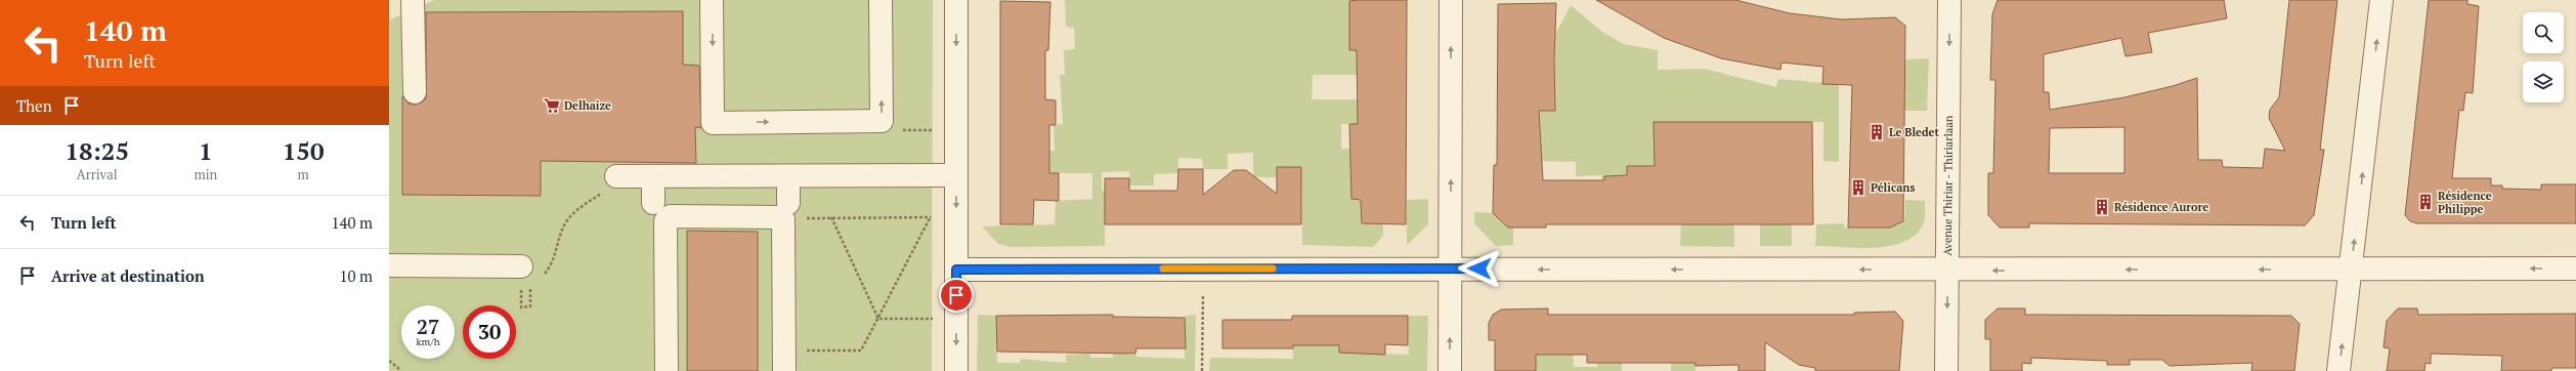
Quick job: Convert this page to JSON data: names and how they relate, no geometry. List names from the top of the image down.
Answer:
{
  "streets": {
    "street": ["Avenue Thiriar - Thiriarlaan"]
  },
  "one_way": ["Avenue Thiriar - Thiriarlaan"],
  "places": {
    "supermarket": ["Delhaize"],
    "building": [
      "Le Bledet",
      "Pélicans",
      "Résidence Philippe",
      "Résidence Aurore"
    ]
  },
  "page": {
    "turn": ["140 m", "Turn left"],
    "then": "Then",
    "eta": [
      "18:25",
      "Arrival",
      "1",
      "min",
      "150",
      "m"
    ],
    "list": [
      {
        "name": "Turn left",
        "value": "140 m"
      },
      {
        "name": "Arrive at destination",
        "value": "10 m"
      }
    ],
    "speed": "27 km/h",
    "limit": "30"
  }
}
